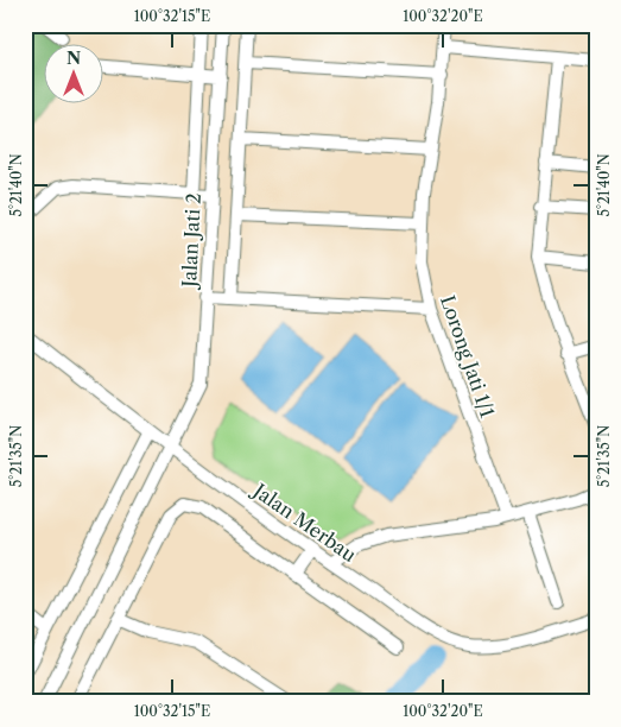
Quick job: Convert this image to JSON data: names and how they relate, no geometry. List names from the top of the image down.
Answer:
{
  "streets": {
    "street": ["Jalan Jati 2", "Lorong Jati 1/1", "Jalan Merbau"]
  },
  "crossings": [
    ["Jalan Jati 2", "Jalan Merbau"]
  ],
  "north": "top",
  "coordinates": [
    "100°32'15\"E",
    "100°32'20\"E",
    "5°21'40\"N",
    "5°21'35\"N"
  ]
}
